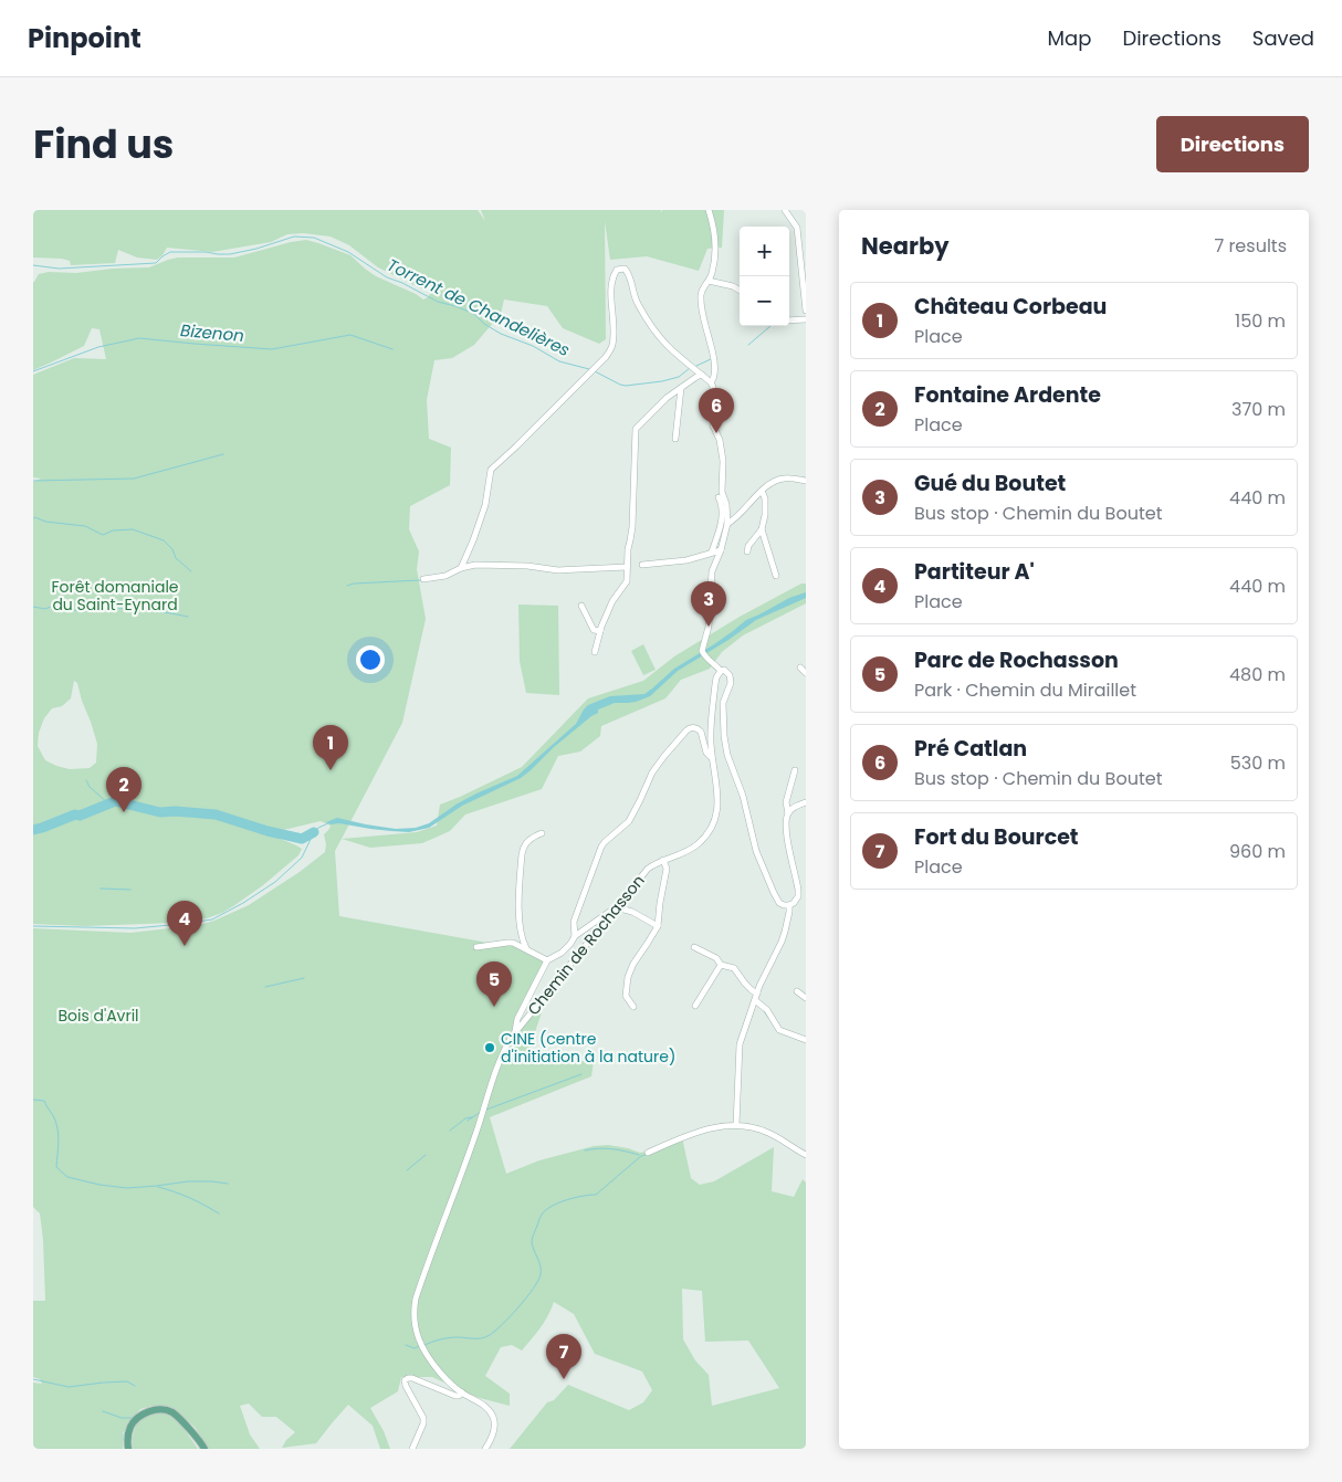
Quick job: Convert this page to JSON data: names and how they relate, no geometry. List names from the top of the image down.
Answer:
{
  "streets": {
    "street": ["Chemin de Rochasson"]
  },
  "water": ["Torrent de Chandelières", "Bizenon"],
  "parks": ["Forêt domaniale du Saint-Eynard", "Bois d'Avril"],
  "places": ["CINE (centre d'initiation à la nature)"],
  "page": {
    "header": "Pinpoint",
    "nav": ["Map", "Directions", "Saved"],
    "title": "Find us",
    "buttons": "Directions",
    "heading": ["Nearby", "7 results"],
    "map_buttons": ["+", "−"],
    "list": [
      {
        "mark": "1",
        "name": "Château Corbeau",
        "note": "Place",
        "value": "150 m"
      },
      {
        "mark": "2",
        "name": "Fontaine Ardente",
        "note": "Place",
        "value": "370 m"
      },
      {
        "mark": "3",
        "name": "Gué du Boutet",
        "note": "Bus stop · Chemin du Boutet",
        "value": "440 m"
      },
      {
        "mark": "4",
        "name": "Partiteur A'",
        "note": "Place",
        "value": "440 m"
      },
      {
        "mark": "5",
        "name": "Parc de Rochasson",
        "note": "Park · Chemin du Miraillet",
        "value": "480 m"
      },
      {
        "mark": "6",
        "name": "Pré Catlan",
        "note": "Bus stop · Chemin du Boutet",
        "value": "530 m"
      },
      {
        "mark": "7",
        "name": "Fort du Bourcet",
        "note": "Place",
        "value": "960 m"
      }
    ],
    "pins": [
      "6",
      "3",
      "1",
      "2",
      "4",
      "5",
      "7"
    ]
  }
}
